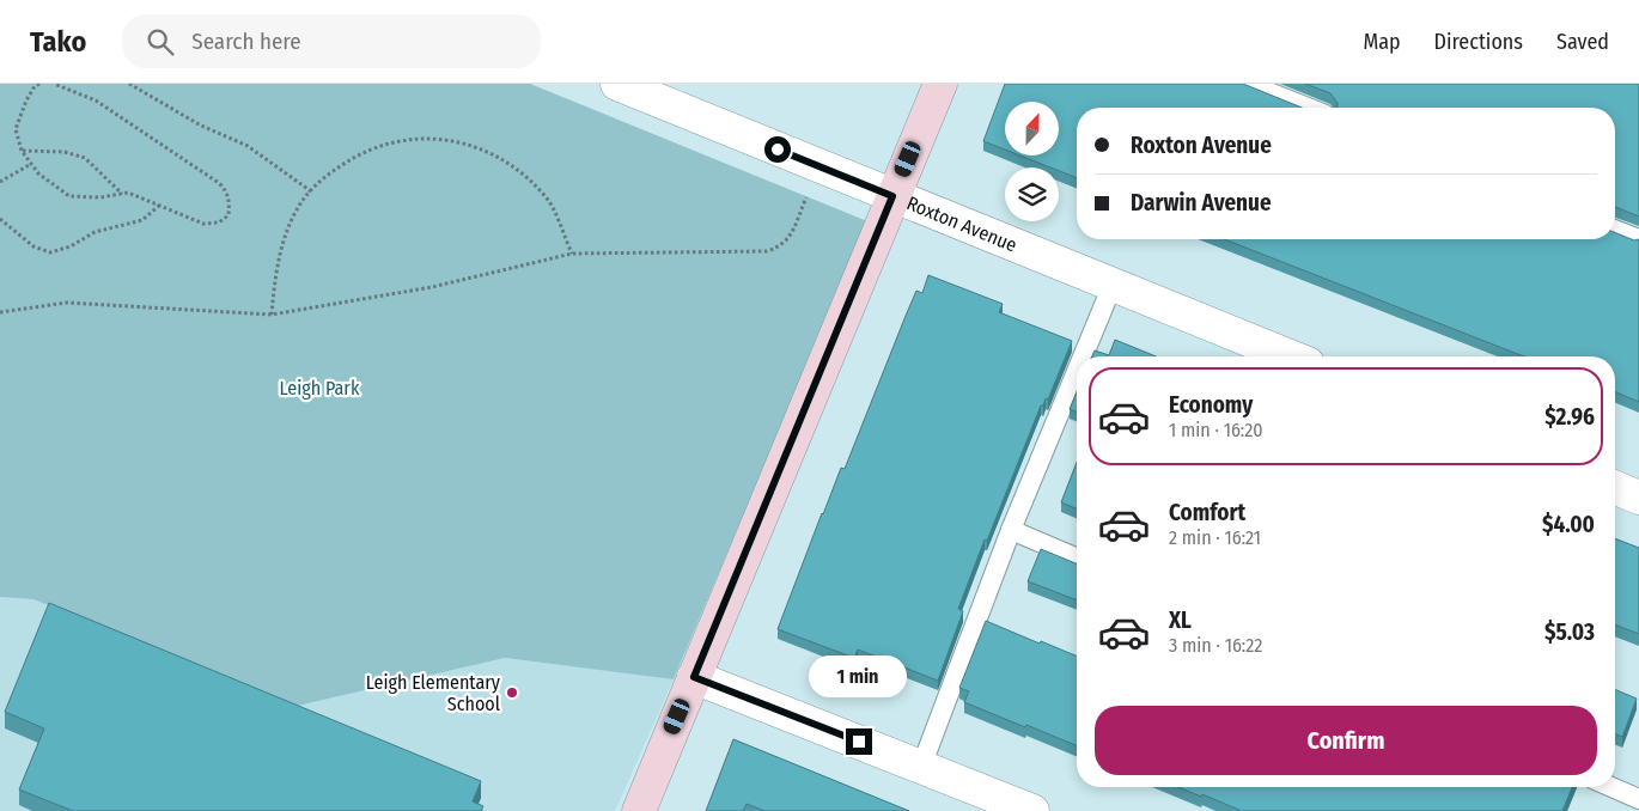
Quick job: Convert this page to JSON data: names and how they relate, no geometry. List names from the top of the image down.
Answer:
{
  "streets": {
    "street": ["Roxton Avenue"]
  },
  "parks": ["Leigh Park"],
  "places": ["Leigh Elementary School"],
  "north": "top",
  "page": {
    "header": "Tako",
    "search": "Search here",
    "nav": ["Map", "Directions", "Saved"],
    "banner": ["Roxton Avenue", "Darwin Avenue"],
    "list": [
      {
        "name": "Economy",
        "note": "1 min · 16:20",
        "value": "$2.96"
      },
      {
        "name": "Comfort",
        "note": "2 min · 16:21",
        "value": "$4.00"
      },
      {
        "name": "XL",
        "note": "3 min · 16:22",
        "value": "$5.03"
      }
    ],
    "bubble": "1 min",
    "buttons": "Confirm"
  }
}
